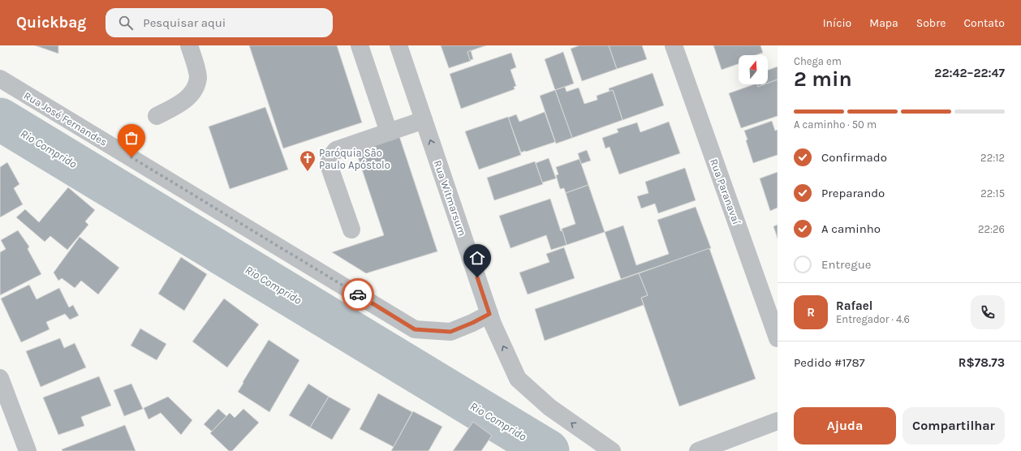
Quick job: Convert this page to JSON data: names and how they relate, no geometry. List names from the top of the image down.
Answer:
{
  "streets": {
    "street": ["Rua José Fernandes", "Rua Paranavaí", "Rua Witmarsum"]
  },
  "crossings": [
    ["Rua José Fernandes", "Rua Witmarsum"]
  ],
  "one_way": ["Rua Witmarsum"],
  "water": ["Rio Comprido"],
  "places": {
    "church": ["Paróquia São Paulo Apóstolo"]
  },
  "north": "top",
  "page": {
    "header": "Quickbag",
    "search": "Pesquisar aqui",
    "nav": [
      "Início",
      "Mapa",
      "Sobre",
      "Contato"
    ],
    "heading": ["2 min", "Chega em", "22:42–22:47"],
    "panel": [
      "Rafael",
      "Entregador · 4.6",
      "Pedido #1787",
      "R$78.73"
    ],
    "bar": "A caminho · 50 m",
    "list": [
      ["Confirmado", "22:12"],
      ["Preparando", "22:15"],
      ["A caminho", "22:26"],
      "Entregue"
    ],
    "round": "R",
    "buttons": ["Ajuda", "Compartilhar"]
  }
}
